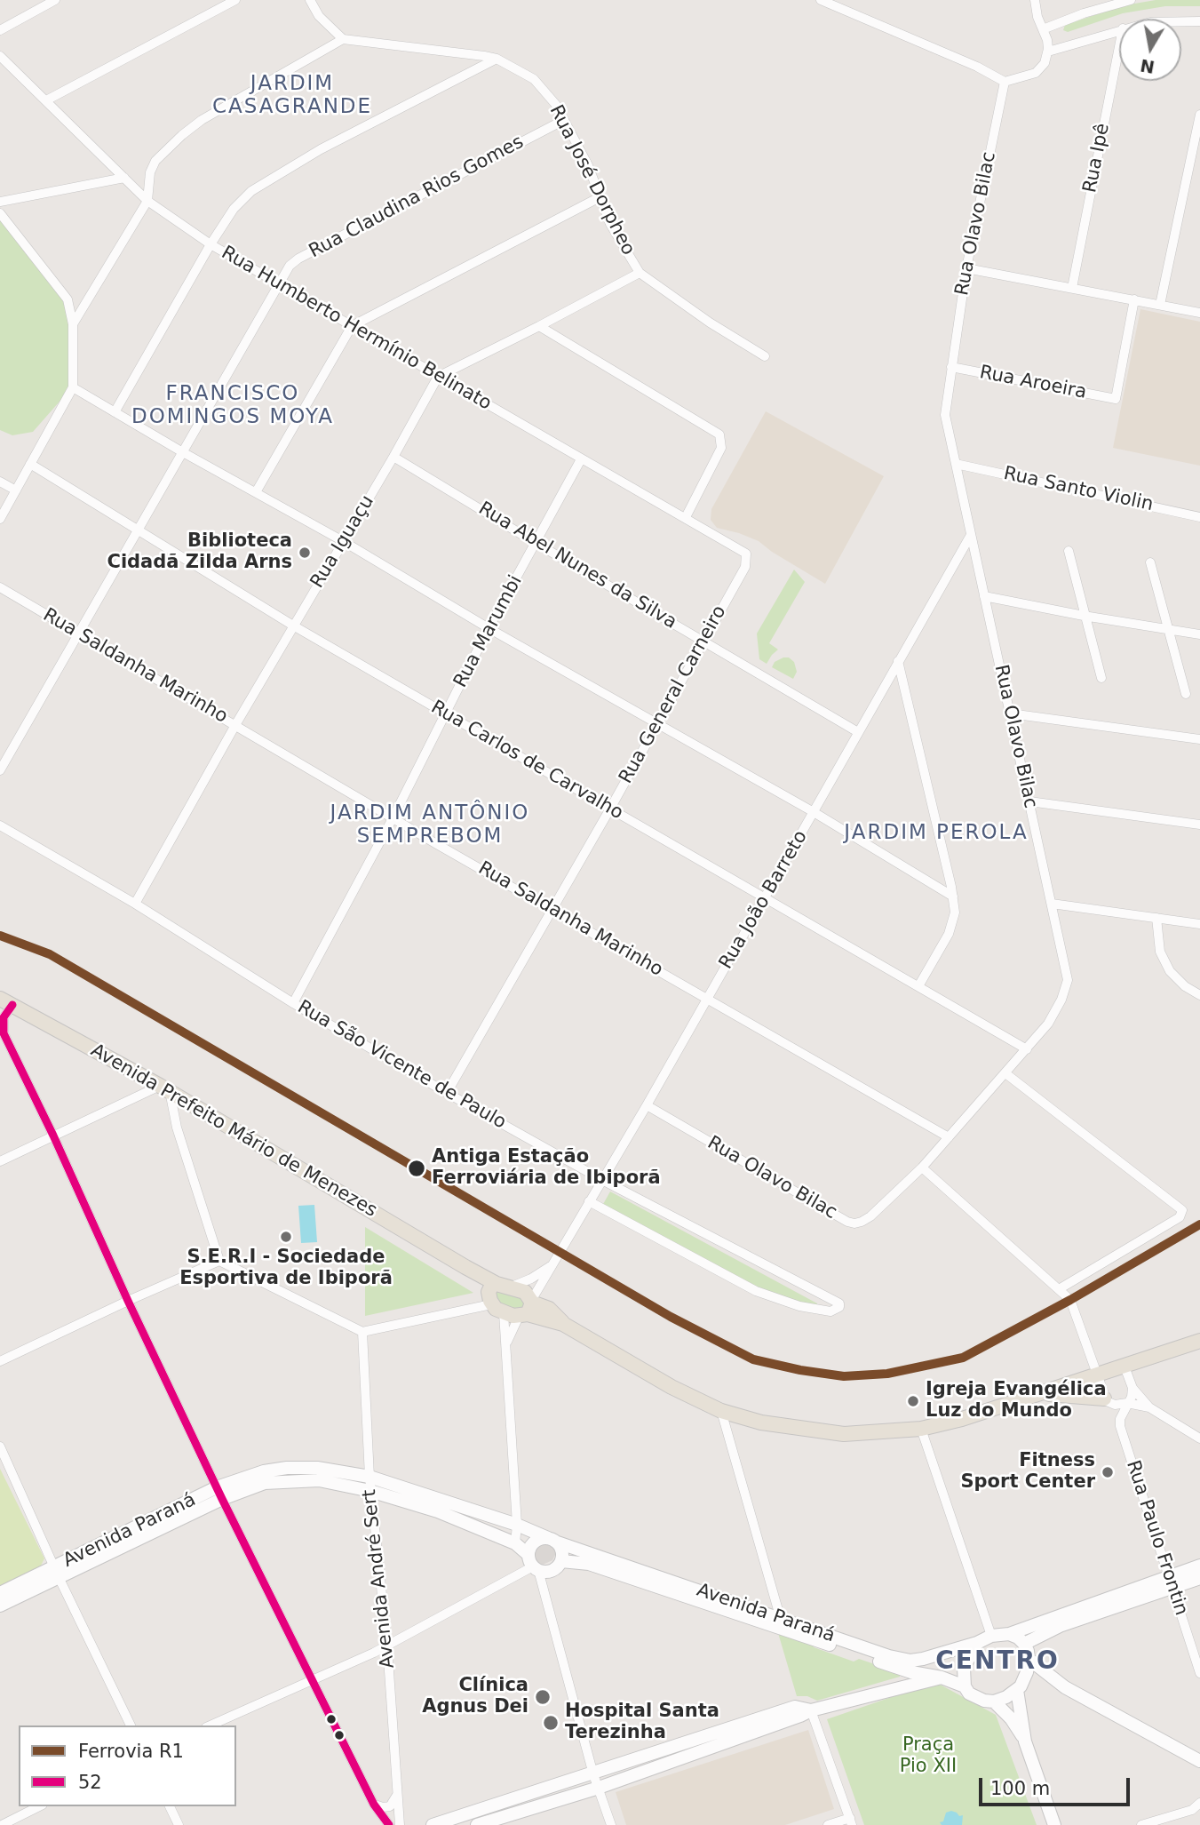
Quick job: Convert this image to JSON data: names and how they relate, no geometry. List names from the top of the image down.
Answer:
{
  "streets": {
    "main road": ["Avenida Prefeito Mário de Menezes", "Avenida Paraná"],
    "street": [
      "Rua Ipê",
      "Rua José Dorpheo",
      "Rua Claudina Rios Gomes",
      "Rua Olavo Bilac",
      "Rua Humberto Hermínio Belinato",
      "Rua Aroeira",
      "Rua Santo Violin",
      "Rua Iguaçu",
      "Rua Abel Nunes da Silva",
      "Rua Marumbi",
      "Rua Saldanha Marinho",
      "Rua General Carneiro",
      "Rua Carlos de Carvalho",
      "Rua João Barreto",
      "Rua São Vicente de Paulo",
      "Rua Paulo Frontin",
      "Avenida André Sert"
    ]
  },
  "crossings": [
    ["Rua José Dorpheo", "Rua Claudina Rios Gomes"],
    ["Rua Claudina Rios Gomes", "Rua Humberto Hermínio Belinato"],
    ["Rua Claudina Rios Gomes", "Rua Saldanha Marinho"],
    ["Rua Claudina Rios Gomes", "Rua Carlos de Carvalho"],
    ["Rua Olavo Bilac", "Rua Aroeira"],
    ["Rua Olavo Bilac", "Rua Santo Violin"],
    ["Rua Olavo Bilac", "Rua Saldanha Marinho"],
    ["Rua Olavo Bilac", "Rua Carlos de Carvalho"],
    ["Rua Olavo Bilac", "Rua João Barreto"],
    ["Rua Humberto Hermínio Belinato", "Rua Iguaçu"],
    ["Rua Humberto Hermínio Belinato", "Rua Marumbi"],
    ["Rua Humberto Hermínio Belinato", "Rua General Carneiro"],
    ["Rua Iguaçu", "Rua Abel Nunes da Silva"],
    ["Rua Iguaçu", "Rua Saldanha Marinho"],
    ["Rua Iguaçu", "Rua Carlos de Carvalho"],
    ["Rua Iguaçu", "Rua São Vicente de Paulo"],
    ["Rua Abel Nunes da Silva", "Rua Marumbi"],
    ["Rua Abel Nunes da Silva", "Rua General Carneiro"],
    ["Rua Abel Nunes da Silva", "Rua João Barreto"],
    ["Rua Marumbi", "Rua Saldanha Marinho"],
    ["Rua Marumbi", "Rua Carlos de Carvalho"],
    ["Rua Marumbi", "Rua São Vicente de Paulo"],
    ["Rua Saldanha Marinho", "Rua General Carneiro"],
    ["Rua Saldanha Marinho", "Rua João Barreto"],
    ["Rua General Carneiro", "Rua Carlos de Carvalho"],
    ["Rua General Carneiro", "Rua São Vicente de Paulo"],
    ["Rua Carlos de Carvalho", "Rua João Barreto"],
    ["Rua João Barreto", "Rua São Vicente de Paulo"],
    ["Avenida Paraná", "Avenida André Sert"]
  ],
  "districts": [
    "JARDIM CASAGRANDE",
    "FRANCISCO DOMINGOS MOYA",
    "JARDIM ANTÔNIO SEMPREBOM",
    "JARDIM PEROLA",
    "CENTRO"
  ],
  "parks": ["Praça Pio XII"],
  "places": [
    "Biblioteca Cidadã Zilda Arns",
    "Antiga Estação Ferroviária de Ibiporã",
    "S.E.R.I - Sociedade Esportiva de Ibiporã",
    "Igreja Evangélica Luz do Mundo",
    "Fitness Sport Center",
    "Clínica Agnus Dei",
    "Hospital Santa Terezinha"
  ],
  "lines": ["rail line R1", "transit line 52"],
  "legend": ["Ferrovia R1", "52"],
  "scale_bar": "100 m",
  "north": "bottom"
}
